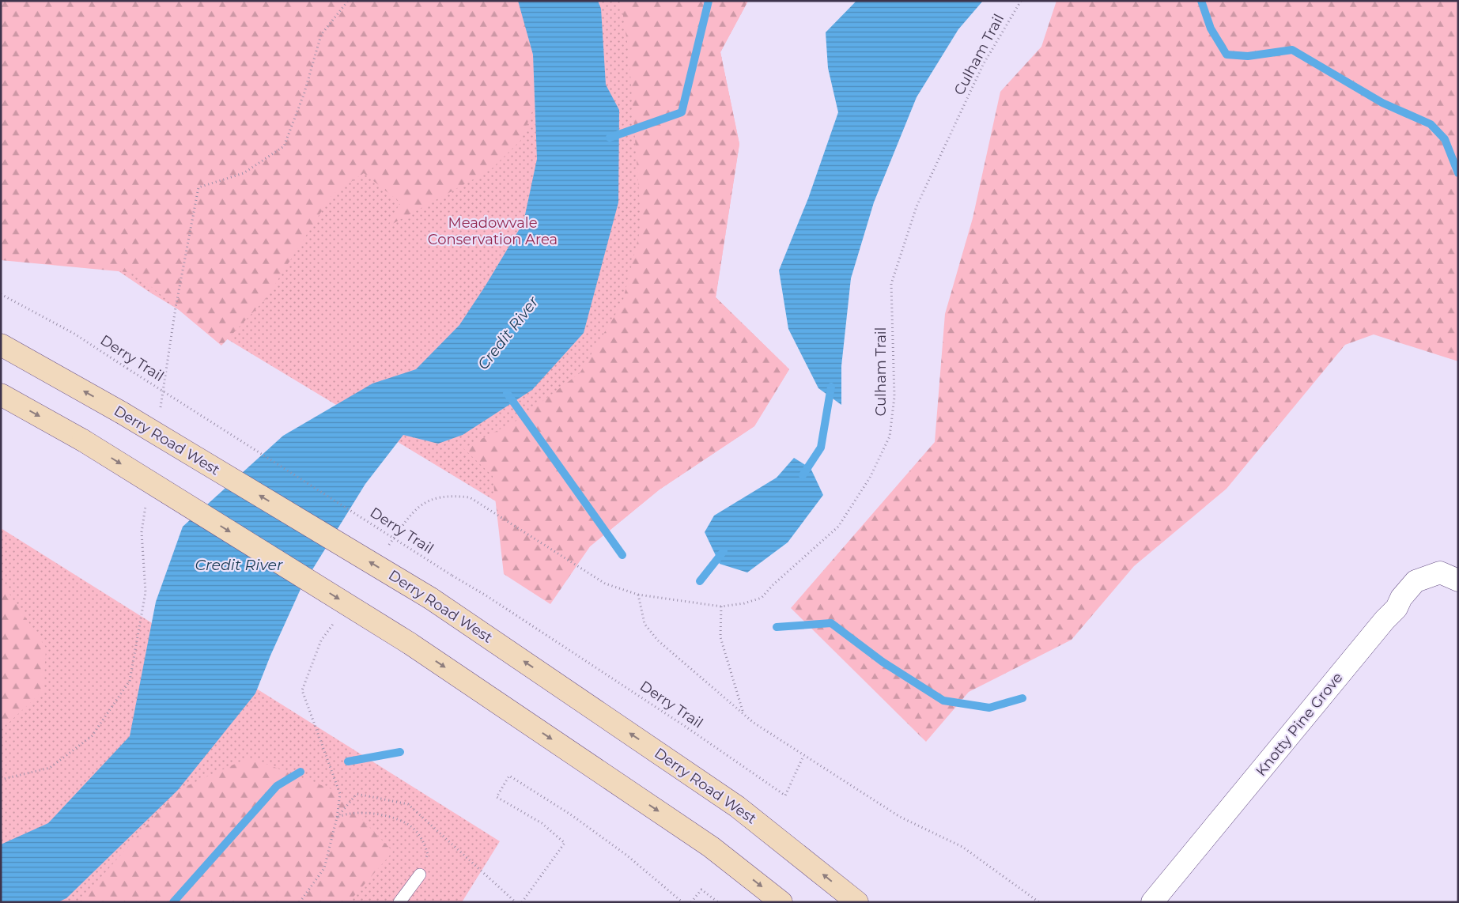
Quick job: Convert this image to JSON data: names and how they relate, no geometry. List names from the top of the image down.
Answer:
{
  "streets": {
    "main road": ["Derry Road West"],
    "street": ["Knotty Pine Grove"],
    "path": ["Culham Trail", "Derry Trail"]
  },
  "water": ["Credit River"],
  "parks": ["Meadowvale Conservation Area"]
}
